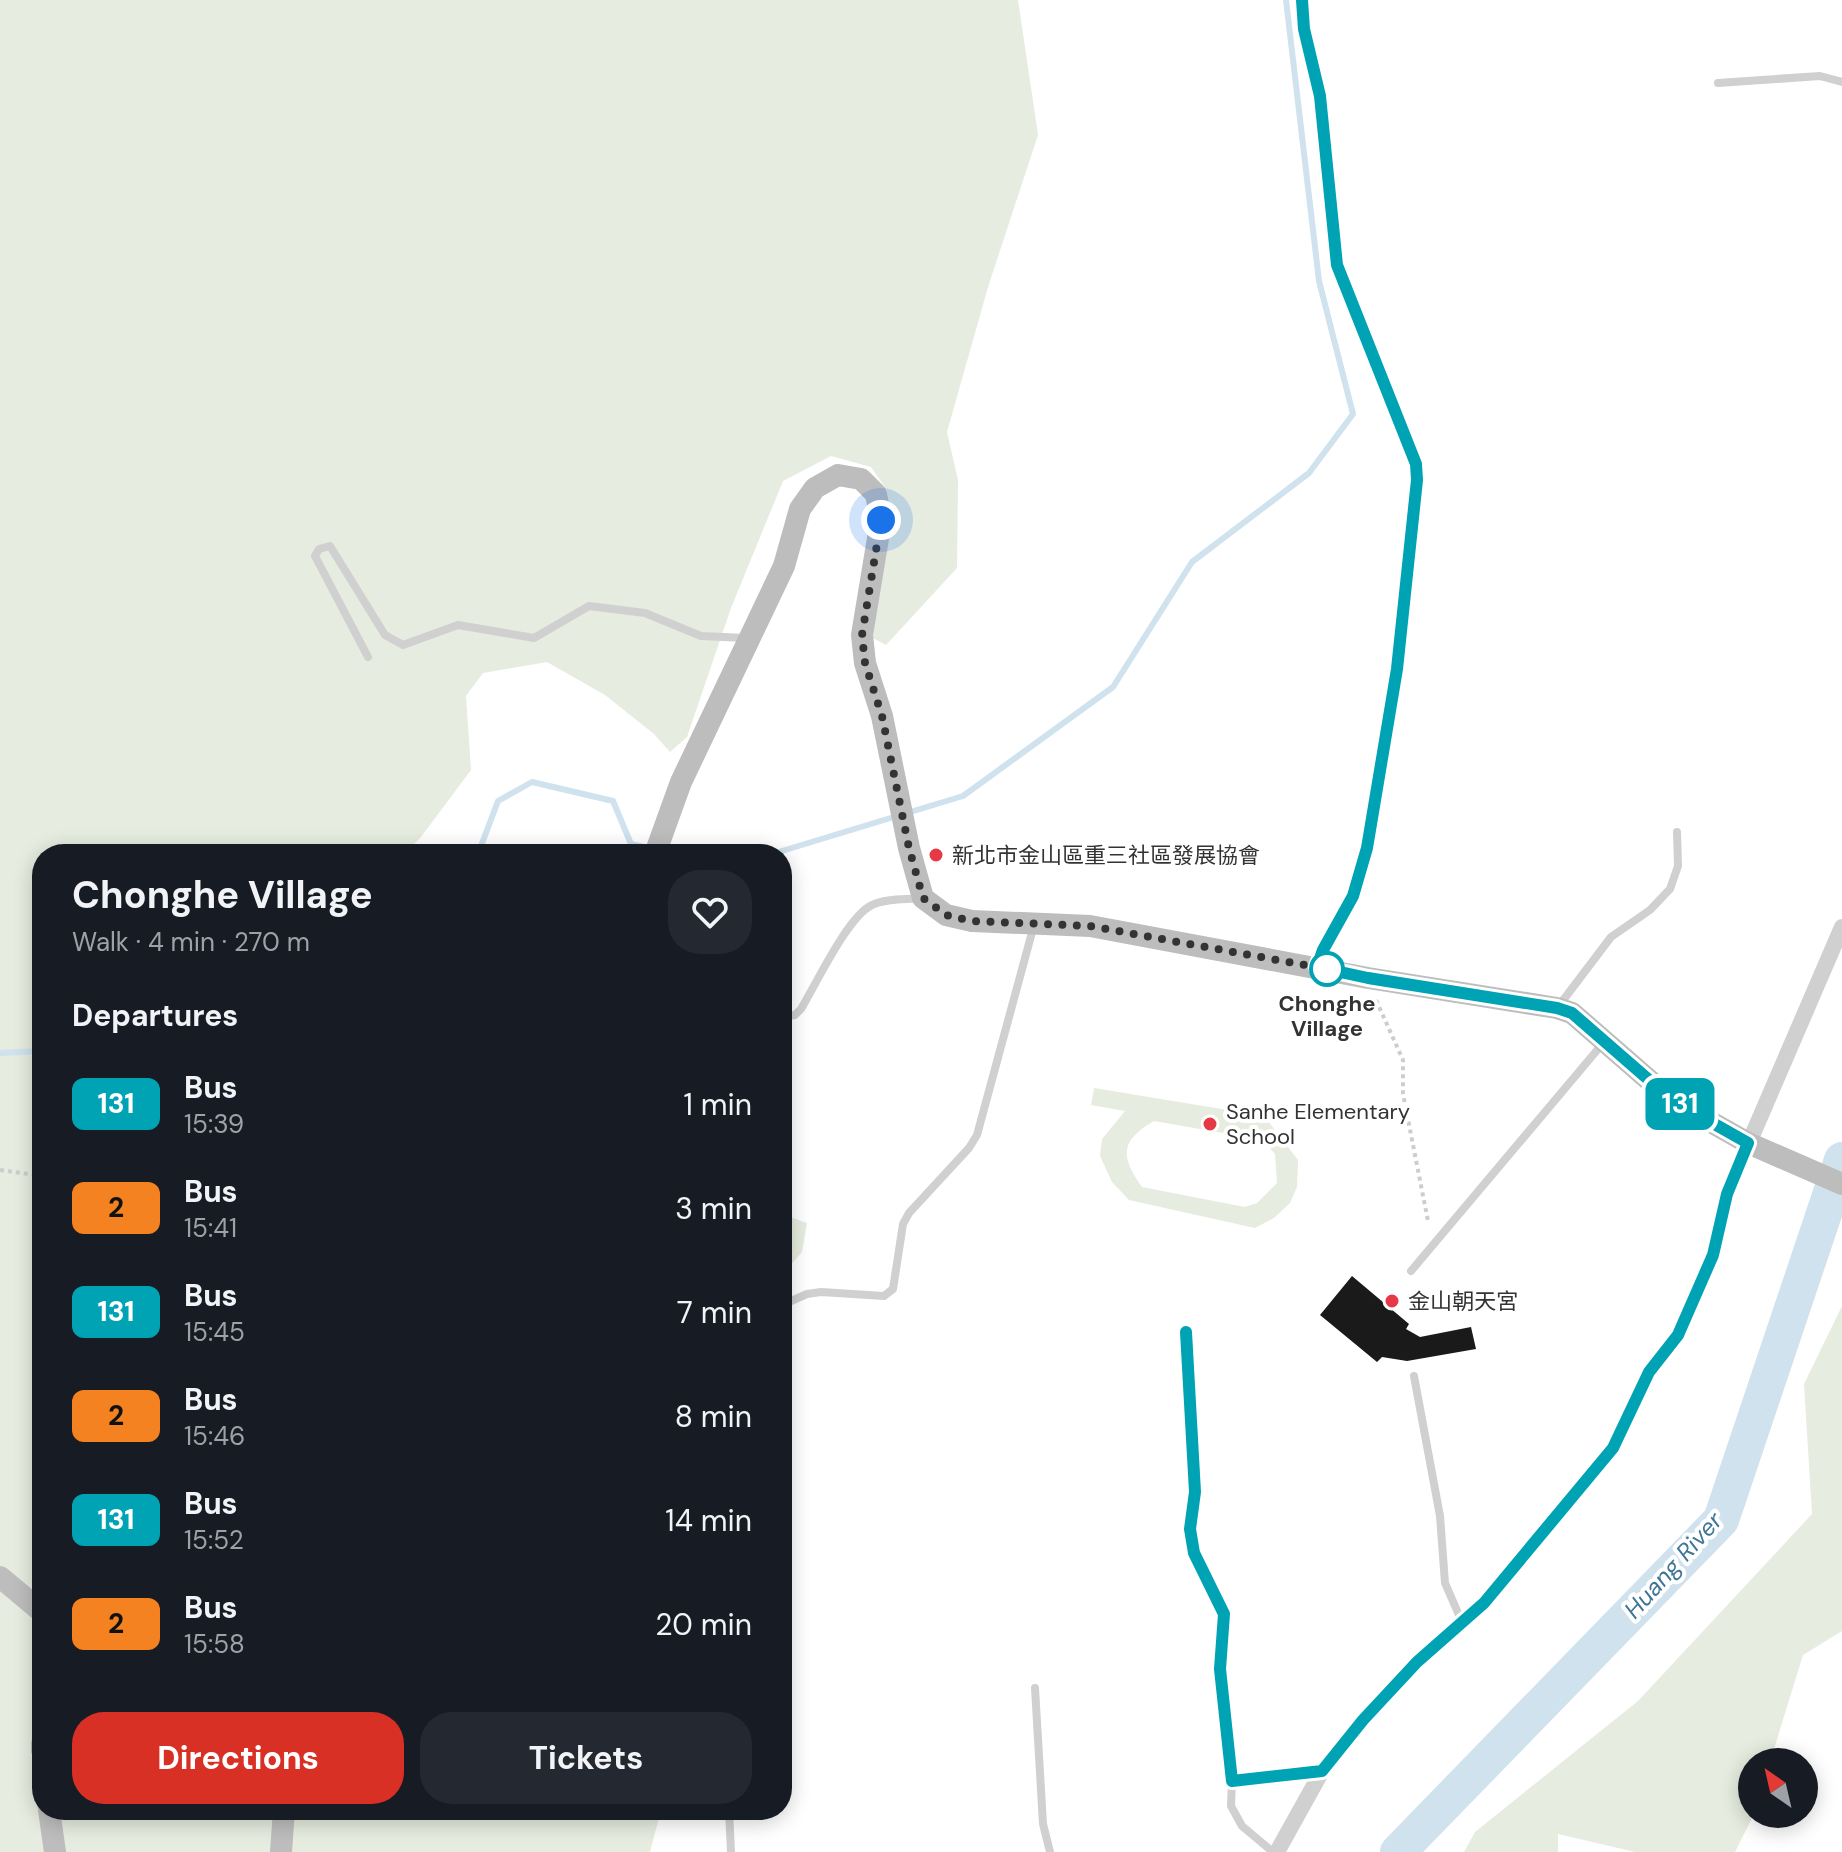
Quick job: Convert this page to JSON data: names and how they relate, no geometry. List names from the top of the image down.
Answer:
{
  "water": ["Huang River"],
  "places": [
    "新北市金山區重三社區發展協會",
    "Chonghe Village",
    "Sanhe Elementary School",
    "金山朝天宮"
  ],
  "lines": ["bus line 131"],
  "north": "top left",
  "page": {
    "on_map": "131",
    "heading": [
      ["Chonghe Village", "Walk · 4 min · 270 m"],
      "Departures"
    ],
    "list": [
      {
        "mark": "131",
        "name": "Bus",
        "note": "15:39",
        "value": "1 min"
      },
      {
        "mark": "2",
        "name": "Bus",
        "note": "15:41",
        "value": "3 min"
      },
      {
        "mark": "131",
        "name": "Bus",
        "note": "15:45",
        "value": "7 min"
      },
      {
        "mark": "2",
        "name": "Bus",
        "note": "15:46",
        "value": "8 min"
      },
      {
        "mark": "131",
        "name": "Bus",
        "note": "15:52",
        "value": "14 min"
      },
      {
        "mark": "2",
        "name": "Bus",
        "note": "15:58",
        "value": "20 min"
      }
    ],
    "buttons": ["Directions", "Tickets"]
  }
}
